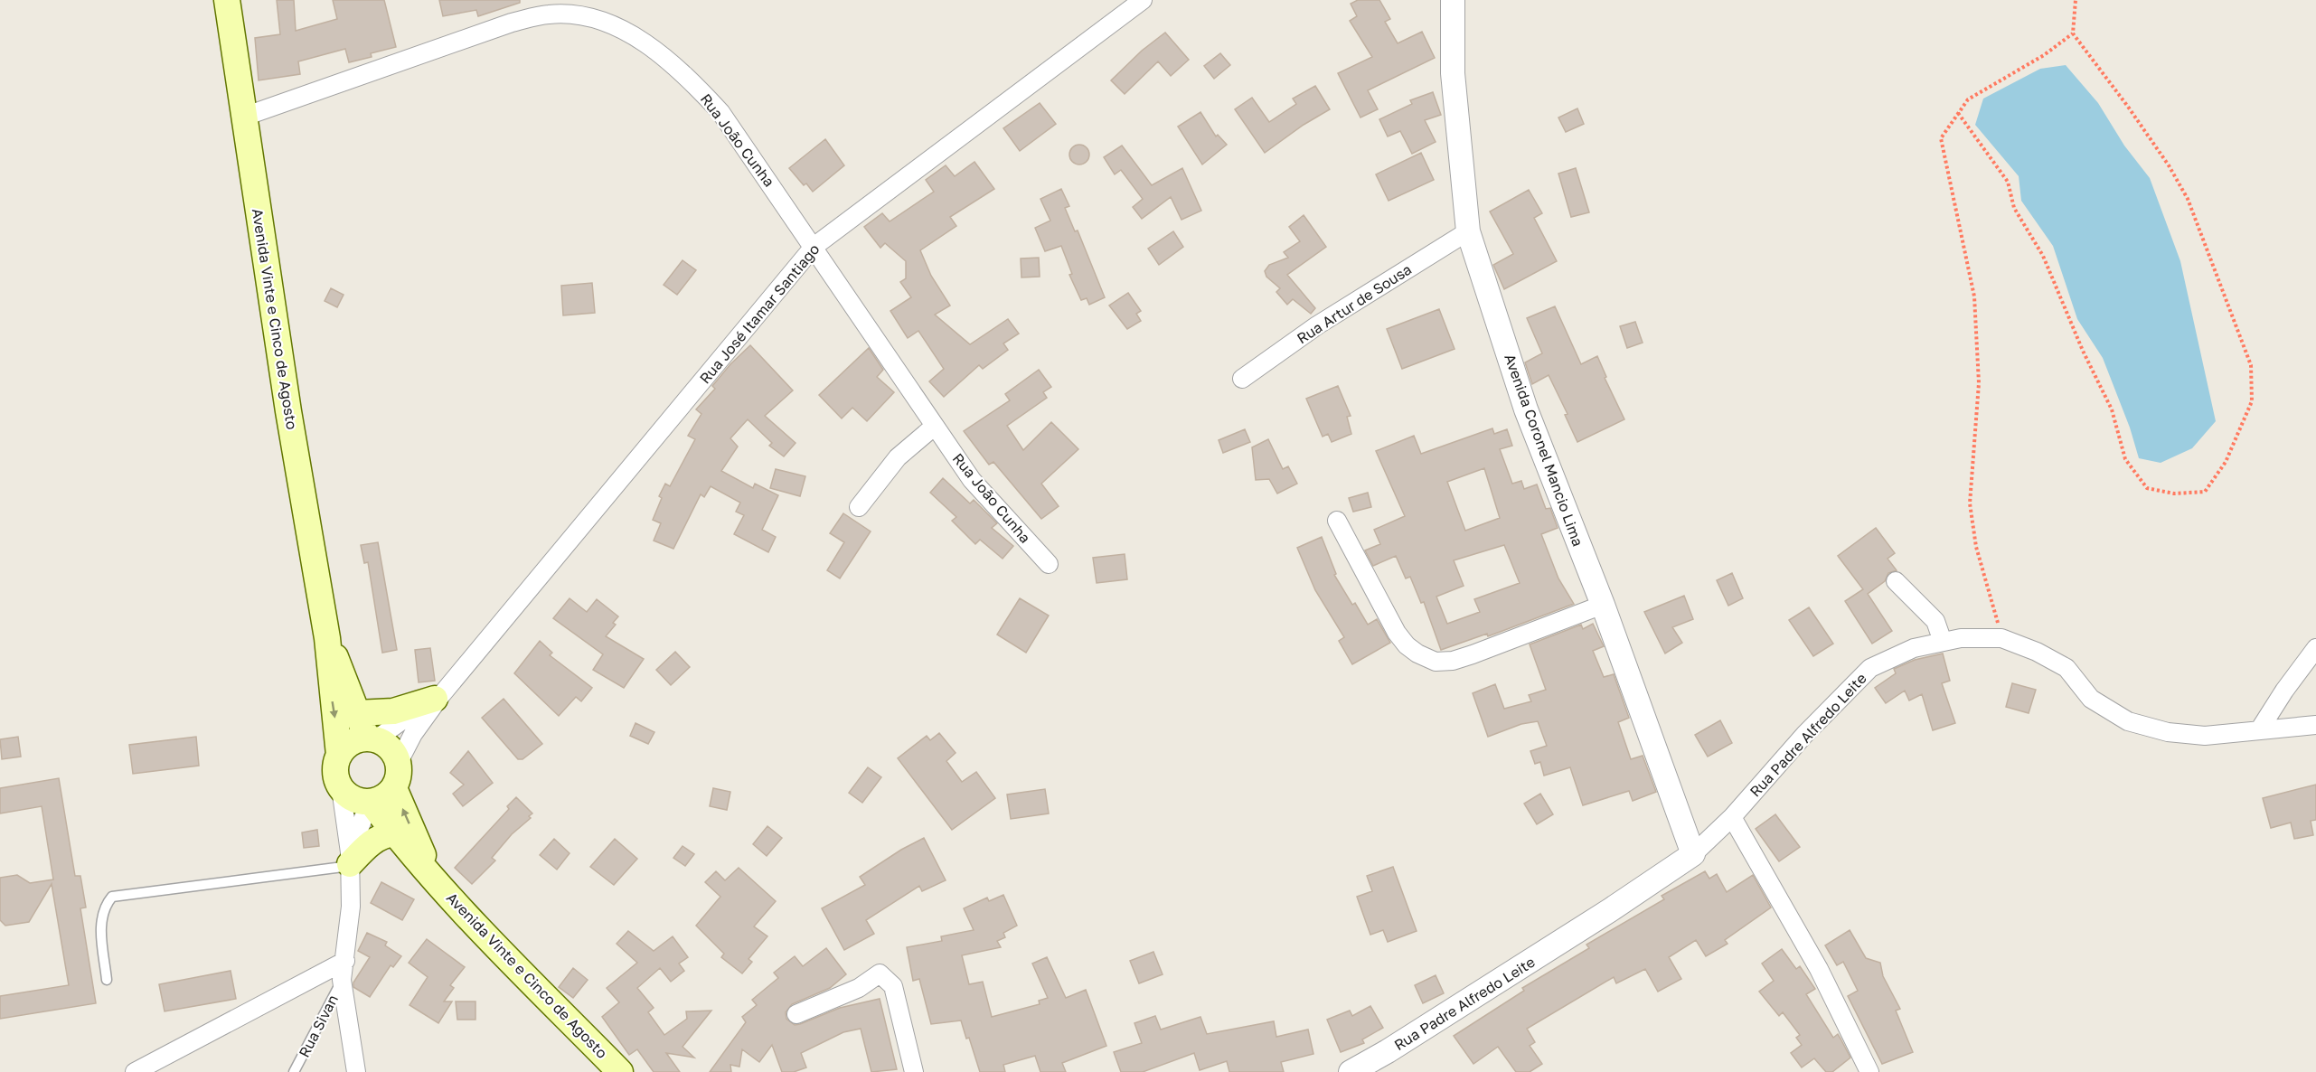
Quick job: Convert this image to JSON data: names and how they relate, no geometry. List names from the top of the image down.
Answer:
{
  "streets": {
    "main road": ["Avenida Vinte e Cinco de Agosto"],
    "street": [
      "Rua João Cunha",
      "Rua Artur de Sousa",
      "Rua José Itamar Santiago",
      "Avenida Coronel Mancio Lima",
      "Rua Padre Alfredo Leite"
    ],
    "lane": ["Rua Sivan"]
  },
  "crossings": [
    ["Rua João Cunha", "Rua José Itamar Santiago"],
    ["Rua João Cunha", "Avenida Vinte e Cinco de Agosto"],
    ["Rua Artur de Sousa", "Avenida Coronel Mancio Lima"],
    ["Rua José Itamar Santiago", "Avenida Vinte e Cinco de Agosto"],
    ["Avenida Coronel Mancio Lima", "Rua Padre Alfredo Leite"]
  ]
}
